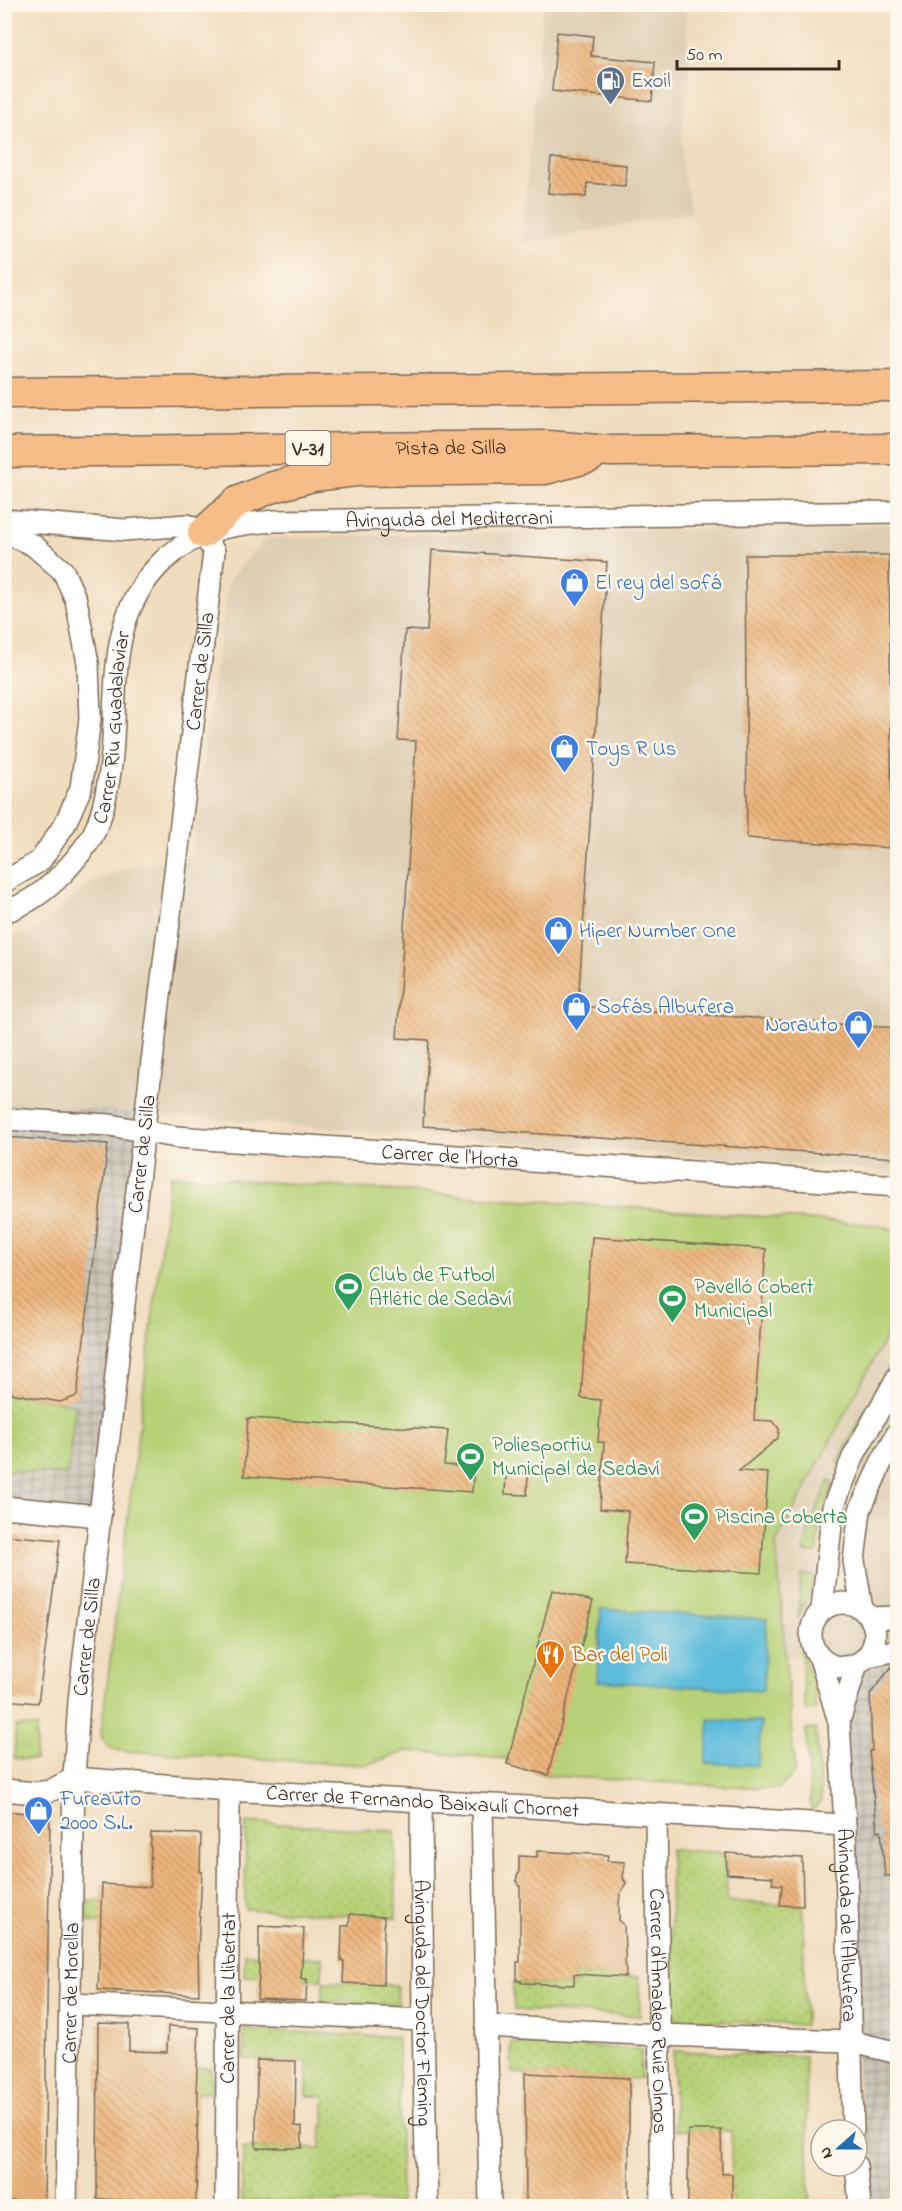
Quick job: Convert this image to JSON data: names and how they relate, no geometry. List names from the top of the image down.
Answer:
{
  "streets": {
    "highway": ["Pista de Silla", "V-31"],
    "street": [
      "Avinguda del Mediterrani",
      "Carrer de Silla",
      "Carrer Riu Guadalaviar",
      "Carrer de l'Horta",
      "Carrer de Fernando Baixaulí Chornet",
      "Avinguda de l'Albufera",
      "Carrer de Morella",
      "Carrer de la Llibertat",
      "Avinguda del Doctor Fleming",
      "Carrer d'Amadeo Ruiz Olmos"
    ]
  },
  "crossings": [
    ["Avinguda del Mediterrani", "Carrer de Silla"],
    ["Avinguda del Mediterrani", "Carrer Riu Guadalaviar"],
    ["Carrer de Silla", "Carrer Riu Guadalaviar"],
    ["Carrer de Silla", "Carrer de l'Horta"],
    ["Carrer de Silla", "Carrer de Fernando Baixaulí Chornet"],
    ["Carrer de Silla", "Carrer de Morella"],
    ["Carrer de Fernando Baixaulí Chornet", "Avinguda de l'Albufera"],
    ["Carrer de Fernando Baixaulí Chornet", "Carrer de Morella"],
    ["Carrer de Fernando Baixaulí Chornet", "Carrer de la Llibertat"],
    ["Carrer de Fernando Baixaulí Chornet", "Avinguda del Doctor Fleming"],
    ["Carrer de Fernando Baixaulí Chornet", "Carrer d'Amadeo Ruiz Olmos"]
  ],
  "places": {
    "fuel station": ["Exoil"],
    "shop": [
      "El rey del sofá",
      "Toys R Us",
      "Hiper Number One",
      "Sofás Albufera",
      "Norauto",
      "Fureauto 2000 S.L."
    ],
    "sports": [
      "Club de Futbol Atlètic de Sedaví",
      "Pavelló Cobert Municipal",
      "Poliesportiu Municipal de Sedaví",
      "Piscina Coberta"
    ],
    "restaurant": ["Bar del Poli"]
  },
  "scale_bar": "50 m",
  "north": "left"
}
